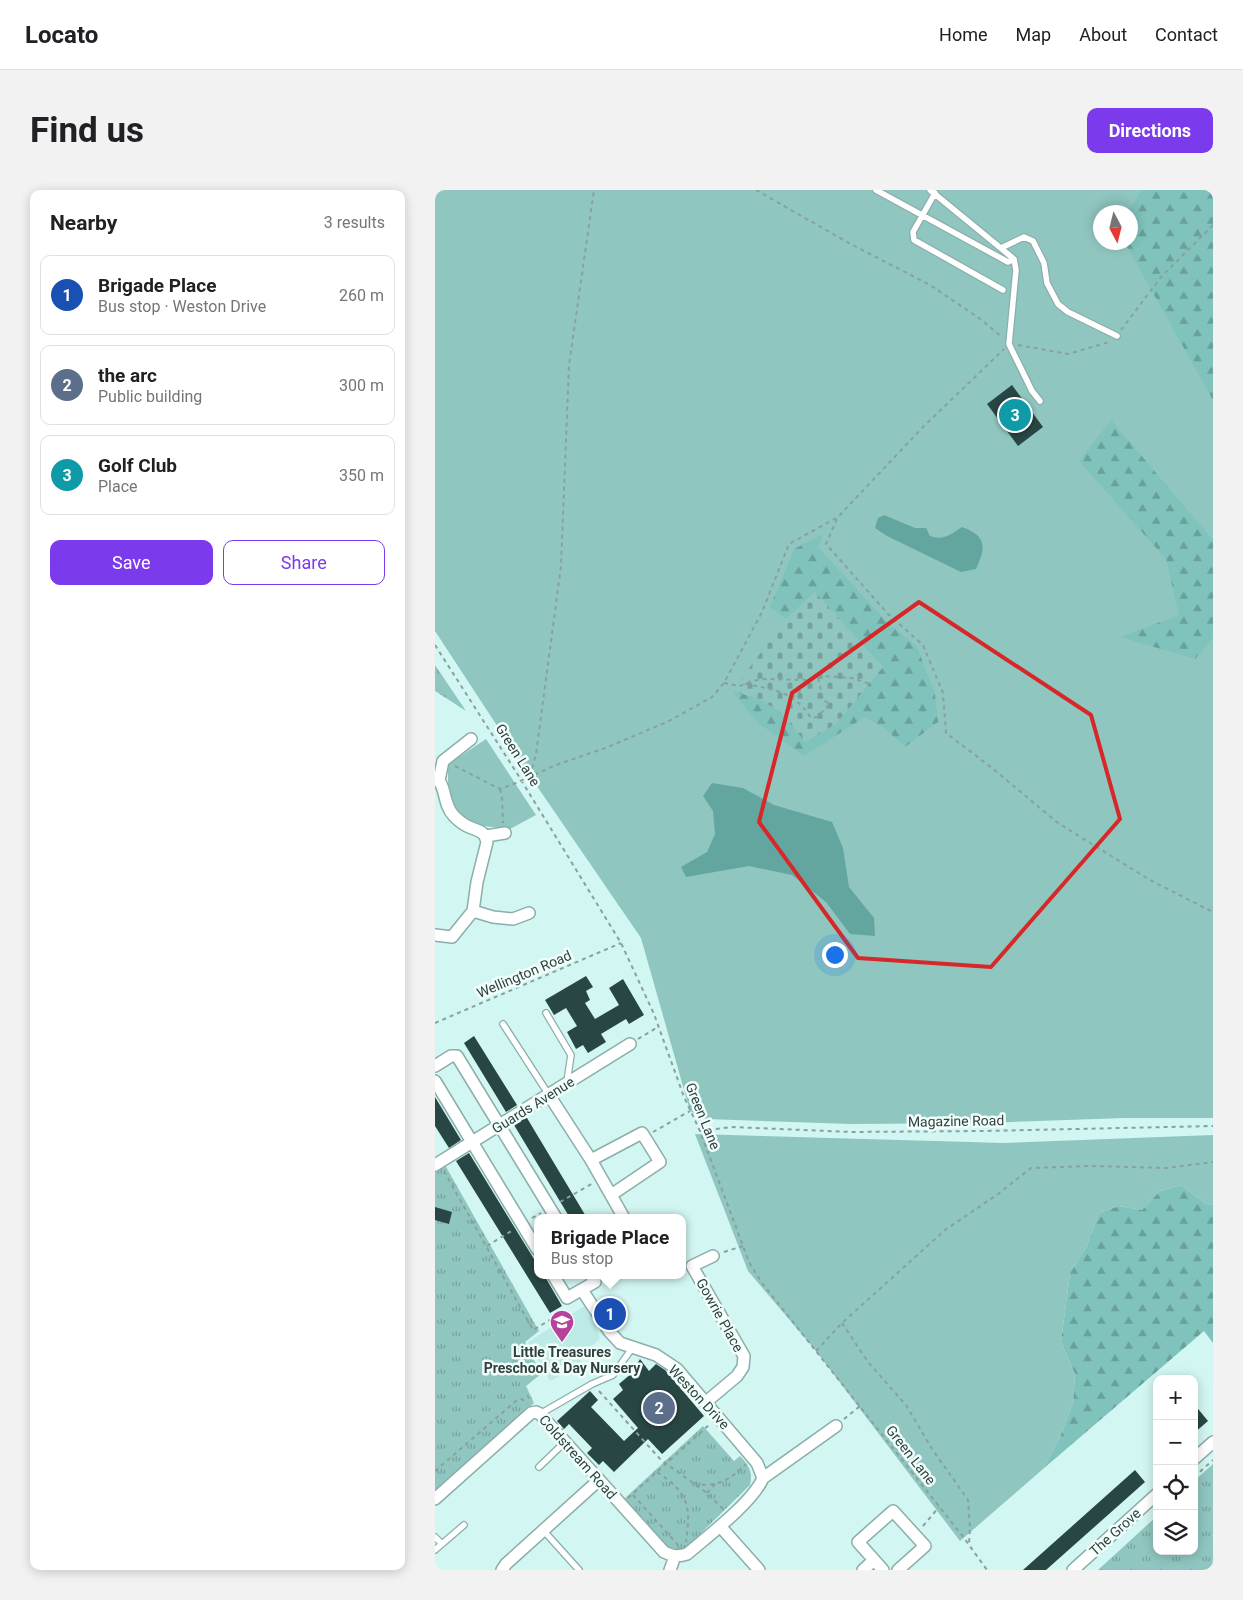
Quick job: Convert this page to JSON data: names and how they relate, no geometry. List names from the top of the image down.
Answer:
{
  "streets": {
    "street": [
      "Guards Avenue",
      "Gowrie Place",
      "Weston Drive",
      "Coldstream Road",
      "The Grove"
    ],
    "path": ["Green Lane", "Wellington Road", "Magazine Road"]
  },
  "crossings": [
    ["Green Lane", "Wellington Road"],
    ["Green Lane", "Magazine Road"],
    ["Gowrie Place", "Weston Drive"]
  ],
  "places": {
    "school or university": ["Little Treasures Preschool & Day Nursery"]
  },
  "north": "bottom",
  "page": {
    "header": "Locato",
    "nav": [
      "Home",
      "Map",
      "About",
      "Contact"
    ],
    "buttons": [
      "Directions",
      ["Save", "Share"]
    ],
    "title": "Find us",
    "heading": ["Nearby", "3 results"],
    "list": [
      {
        "mark": "1",
        "name": "Brigade Place",
        "note": "Bus stop · Weston Drive",
        "value": "260 m"
      },
      {
        "mark": "2",
        "name": "the arc",
        "note": "Public building",
        "value": "300 m"
      },
      {
        "mark": "3",
        "name": "Golf Club",
        "note": "Place",
        "value": "350 m"
      }
    ],
    "pins": ["3", "1", "2"],
    "popup": ["Brigade Place", "Bus stop"],
    "map_buttons": ["+", "−"]
  }
}
